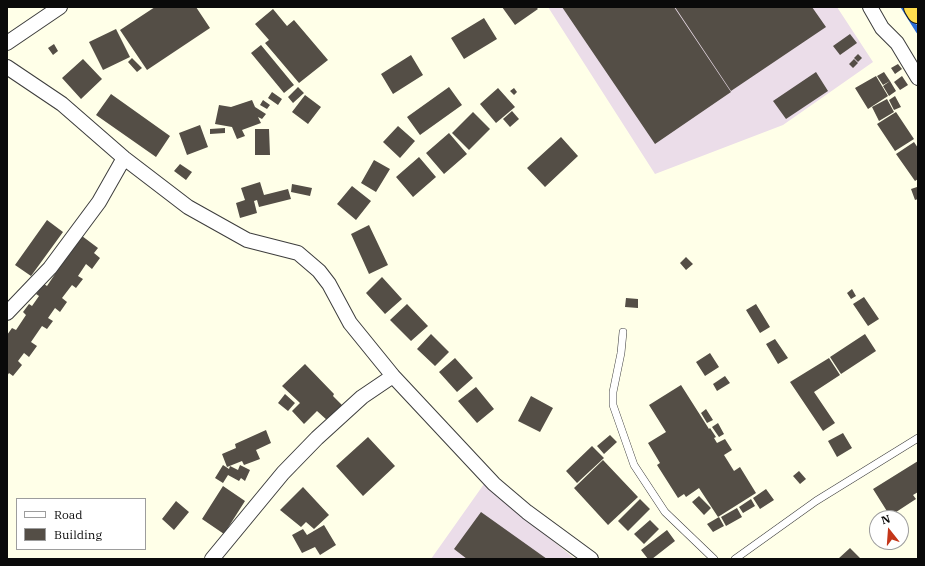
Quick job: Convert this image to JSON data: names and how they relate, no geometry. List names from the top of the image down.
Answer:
{
  "legend": ["Road", "Building"],
  "north": "top"
}
